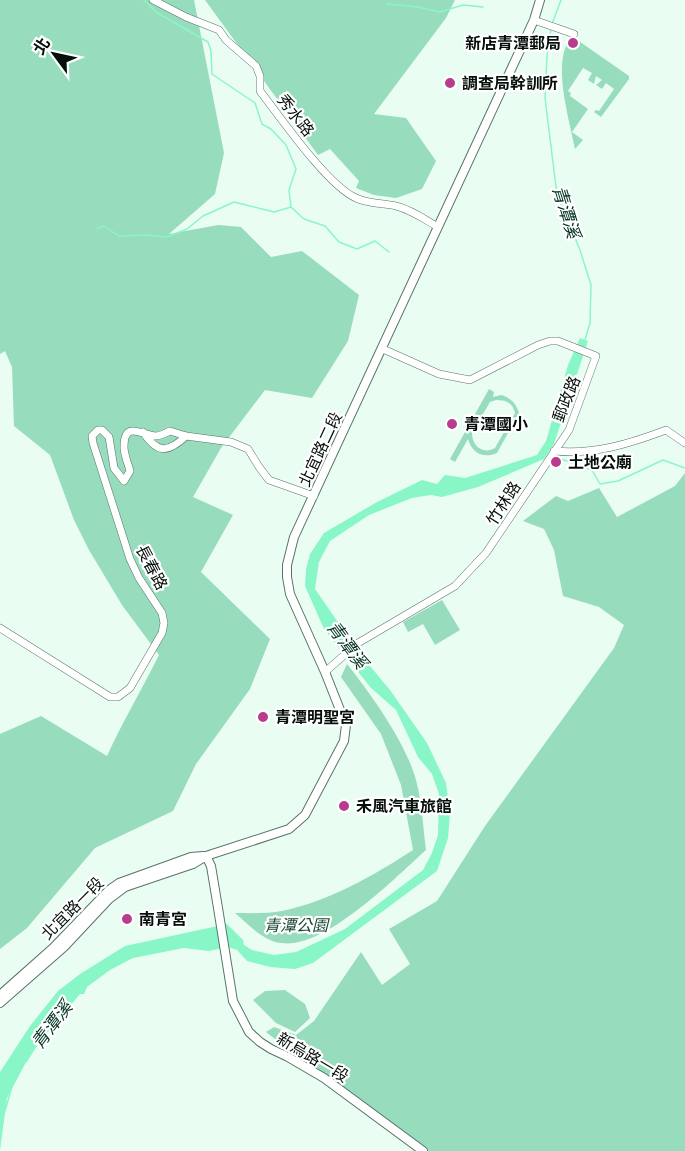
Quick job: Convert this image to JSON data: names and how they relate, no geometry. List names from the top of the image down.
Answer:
{
  "streets": {
    "main road": ["北宜路二段", "北宜路一段", "新烏路一段"],
    "street": [
      "秀水路",
      "郵政路",
      "竹林路",
      "長春路"
    ]
  },
  "crossings": [
    ["秀水路", "北宜路二段"],
    ["郵政路", "北宜路二段"],
    ["郵政路", "竹林路"],
    ["北宜路二段", "竹林路"],
    ["北宜路二段", "北宜路一段"],
    ["北宜路二段", "新烏路一段"],
    ["北宜路一段", "新烏路一段"]
  ],
  "water": ["青潭溪"],
  "parks": ["青潭公園"],
  "places": [
    "新店青潭郵局",
    "調查局幹訓所",
    "青潭國小",
    "土地公廟",
    "青潭明聖宮",
    "禾風汽車旅館",
    "南青宮"
  ],
  "north": "top left"
}
